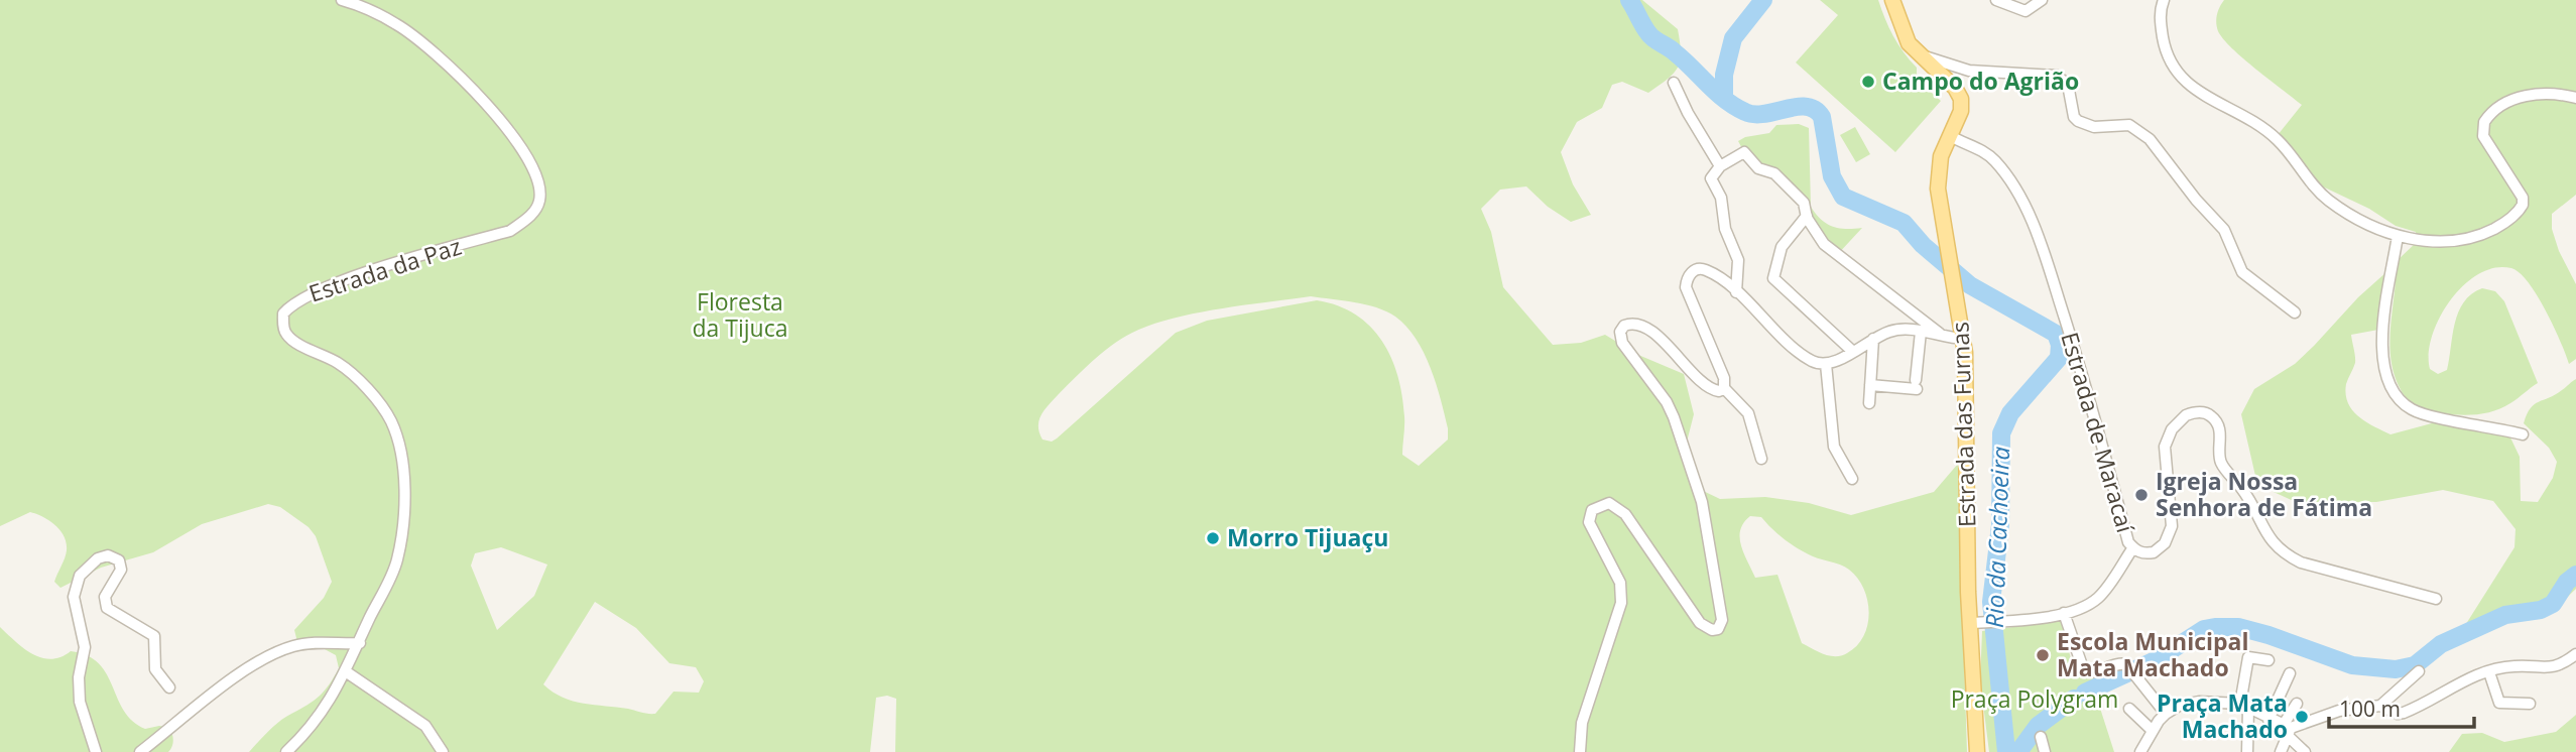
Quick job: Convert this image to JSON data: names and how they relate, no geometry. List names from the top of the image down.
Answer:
{
  "streets": {
    "main road": ["Estrada das Furnas"],
    "street": ["Estrada da Paz", "Estrada de Maracaí"]
  },
  "crossings": [
    ["Estrada das Furnas", "Estrada de Maracaí"]
  ],
  "water": ["Rio da Cachoeira"],
  "parks": ["Floresta da Tijuca", "Praça Polygram"],
  "places": [
    "Campo do Agrião",
    "Igreja Nossa Senhora de Fátima",
    "Morro Tijuaçu",
    "Escola Municipal Mata Machado",
    "Praça Mata Machado"
  ],
  "scale_bar": "100 m"
}
